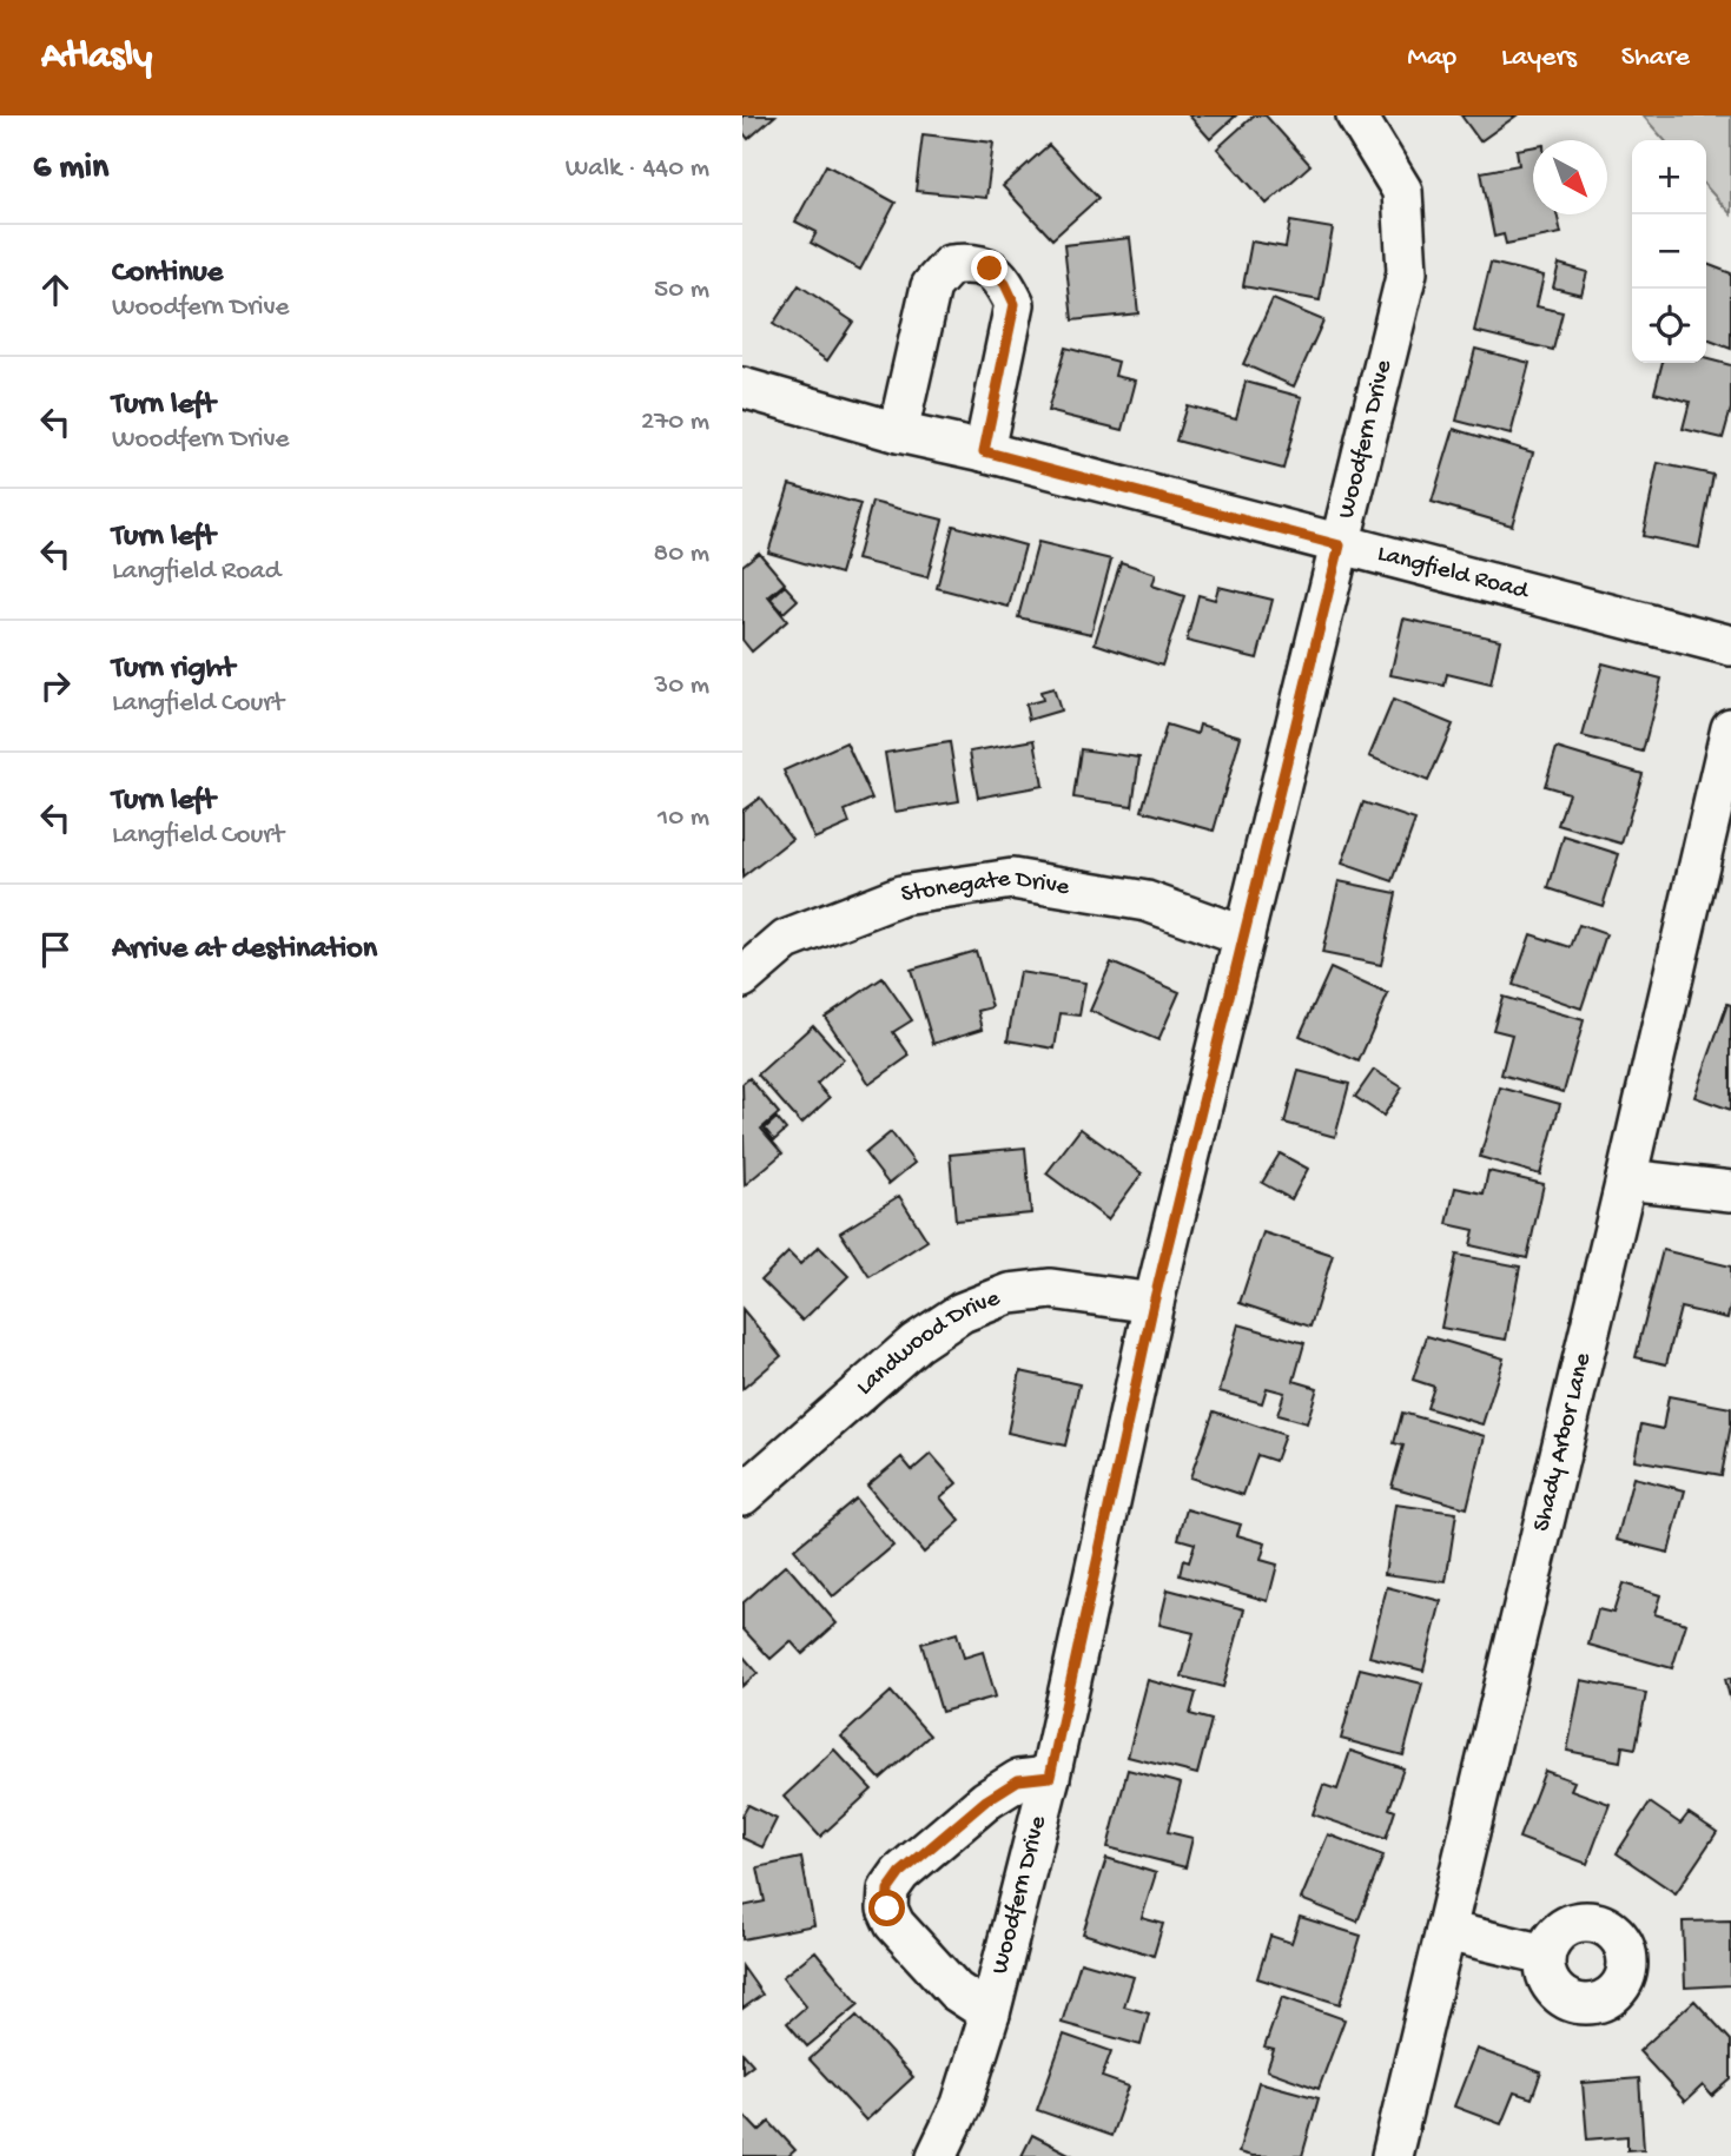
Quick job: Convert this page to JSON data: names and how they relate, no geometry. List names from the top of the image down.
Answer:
{
  "streets": {
    "street": [
      "Woodfern Drive",
      "Langfield Road",
      "Stonegate Drive",
      "Landwood Drive",
      "Shady Arbor Lane"
    ]
  },
  "crossings": [
    ["Woodfern Drive", "Langfield Road"],
    ["Woodfern Drive", "Stonegate Drive"],
    ["Woodfern Drive", "Landwood Drive"]
  ],
  "north": "bottom right",
  "page": {
    "header": "Atlasly",
    "nav": ["Map", "Layers", "Share"],
    "heading": ["6 min", "Walk · 440 m"],
    "map_buttons": ["+", "−"],
    "list": [
      ["Continue", "Woodfern Drive", "50 m"],
      ["Turn left", "Woodfern Drive", "270 m"],
      ["Turn left", "Langfield Road", "80 m"],
      ["Turn right", "Langfield Court", "30 m"],
      ["Turn left", "Langfield Court", "10 m"],
      "Arrive at destination"
    ]
  }
}
